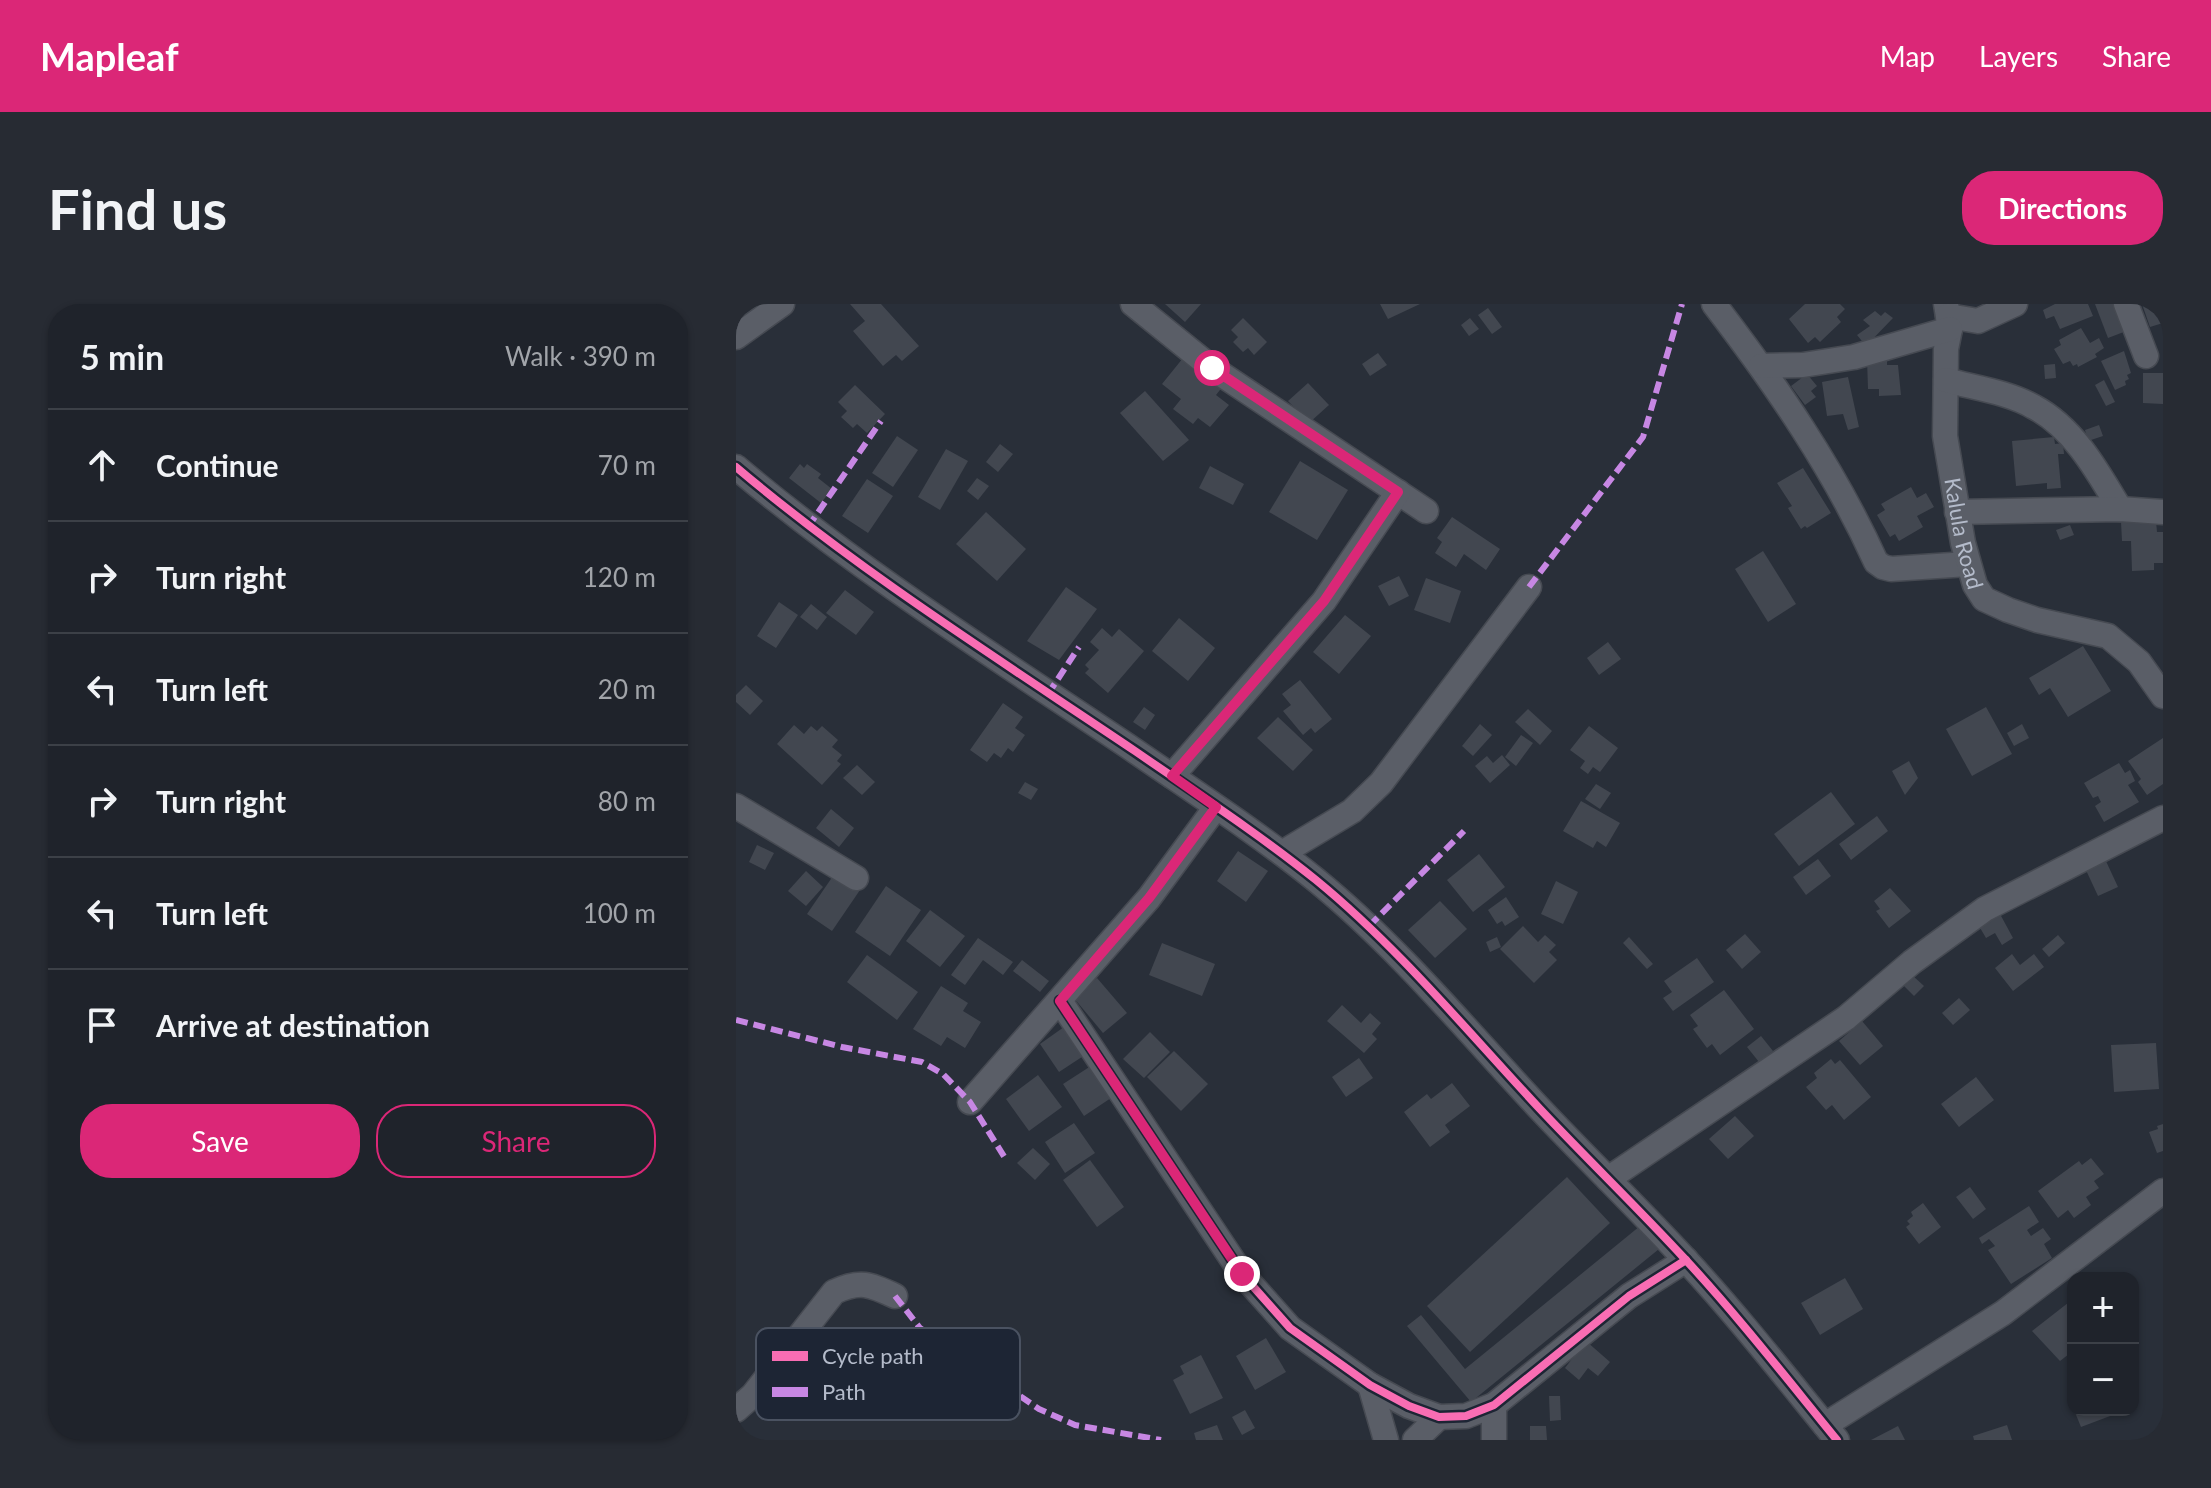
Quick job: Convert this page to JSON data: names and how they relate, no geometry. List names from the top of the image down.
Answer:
{
  "streets": {
    "street": ["Kalula Road"]
  },
  "legend": ["Cycle path", "Path"],
  "page": {
    "header": "Mapleaf",
    "nav": ["Map", "Layers", "Share"],
    "buttons": [
      "Directions",
      ["Save", "Share"]
    ],
    "title": "Find us",
    "heading": ["5 min", "Walk · 390 m"],
    "list": [
      ["Continue", "70 m"],
      ["Turn right", "120 m"],
      ["Turn left", "20 m"],
      ["Turn right", "80 m"],
      ["Turn left", "100 m"],
      "Arrive at destination"
    ],
    "map_buttons": ["+", "−"]
  }
}
